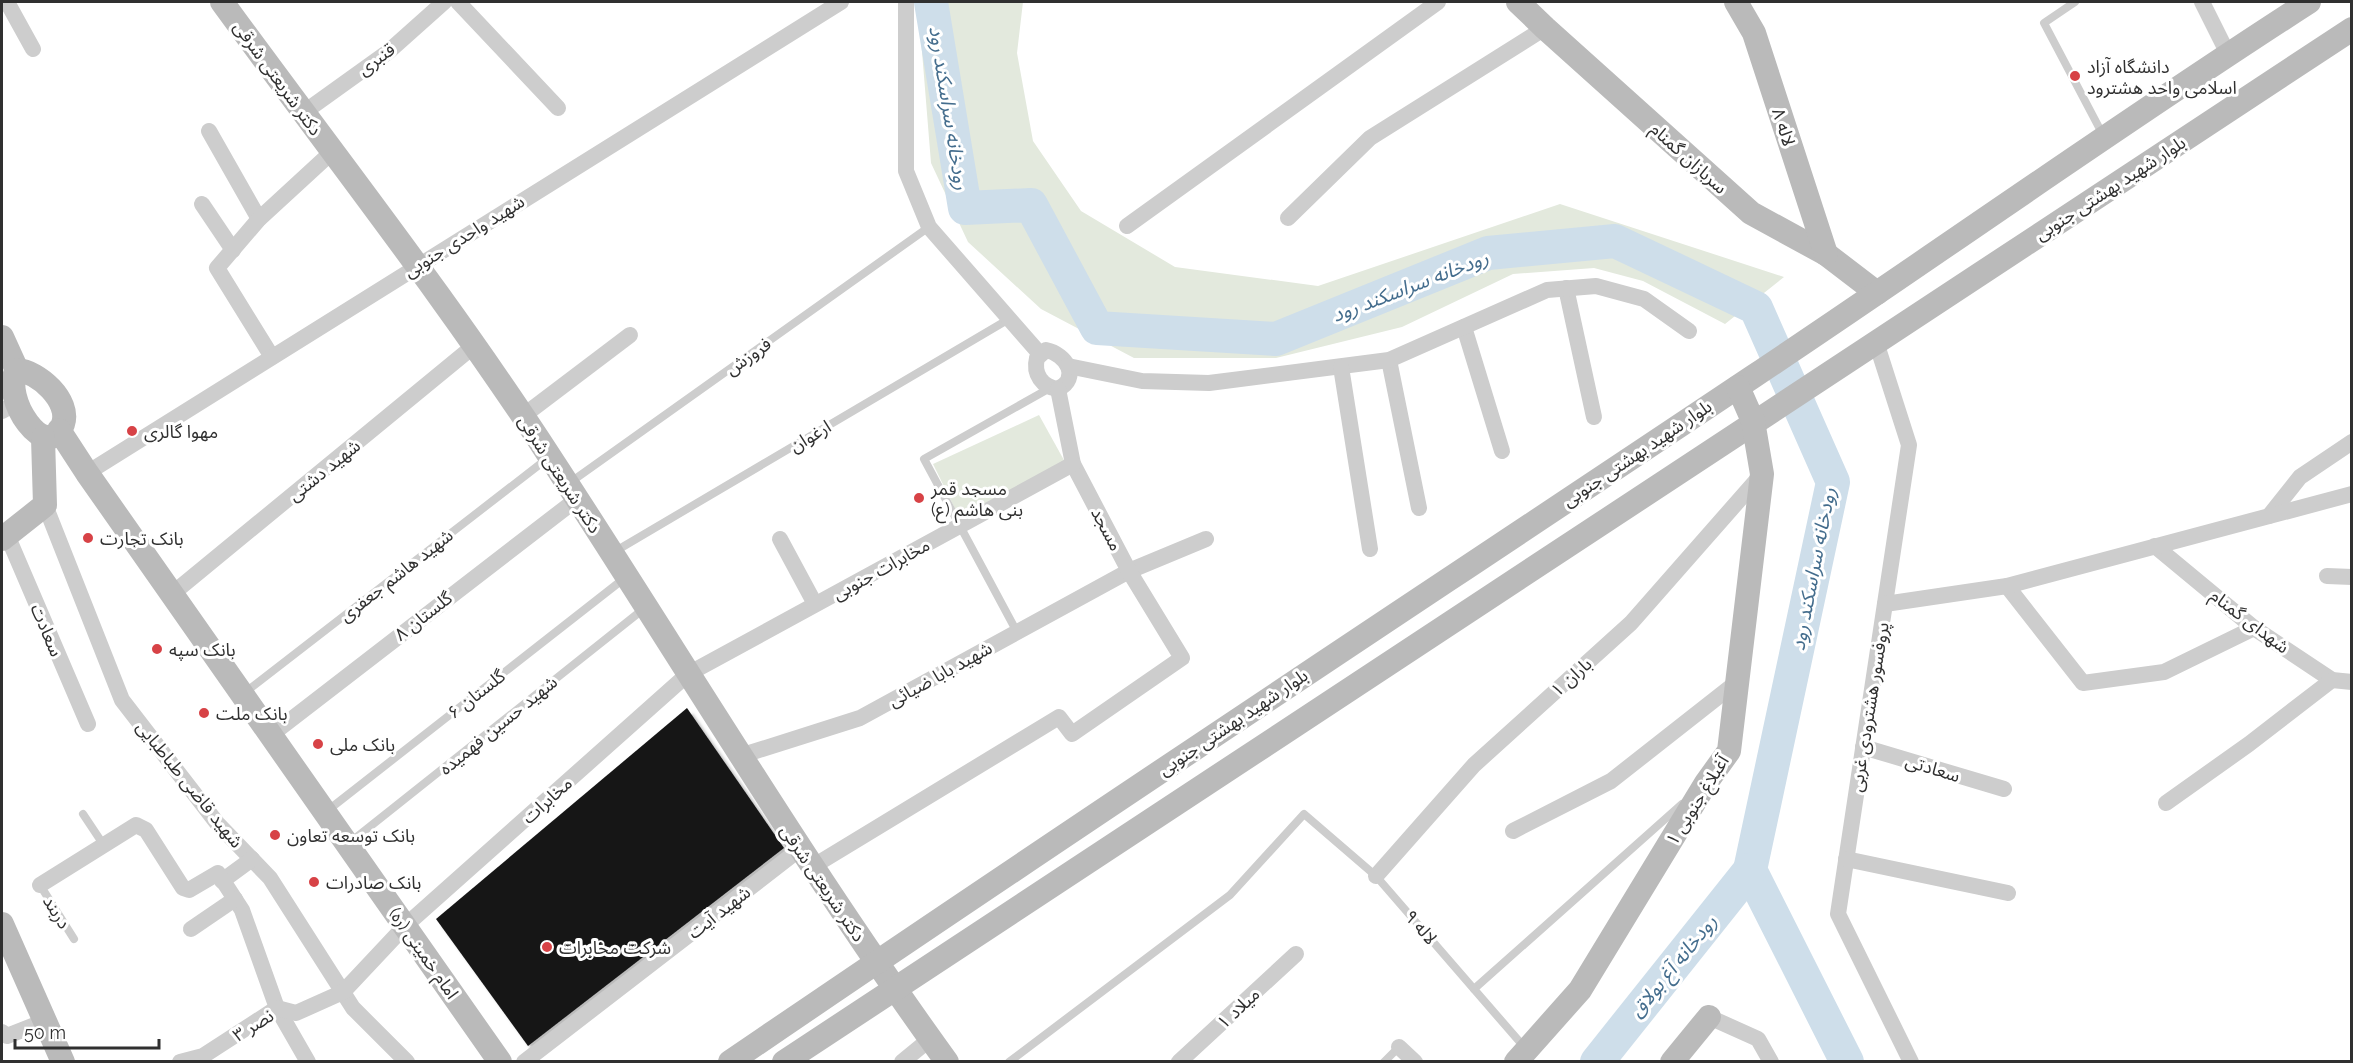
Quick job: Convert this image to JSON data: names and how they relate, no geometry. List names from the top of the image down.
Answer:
{
  "streets": {
    "main road": [
      "دکتر شریعتی شرقی",
      "لاله ۸",
      "سربازان گمنام",
      "بلوار شهید بهشتی جنوبی",
      "آغبلاغ جنوبی ۱",
      "امام خمینی (ره)"
    ],
    "street": [
      "قنبری",
      "شهید واحدی جنوبی",
      "شهید دشتی",
      "مسجد",
      "مخابرات جنوبی",
      "گلستان ۸",
      "شهدای گمنام",
      "سعادت",
      "شهيد بابا ضيائی",
      "باران ۱",
      "پروفسور هشترودی غربی",
      "سعادتی",
      "شهید قاضی طباطبایی",
      "مخابرات",
      "شهید آیت",
      "میلاد ۱",
      "نصر ۳"
    ],
    "lane": [
      "فروزش",
      "ارغوان",
      "شهيد هاشم جعفری",
      "گلستان ۶",
      "شهيد حسین فهمیده",
      "دربند",
      "لاله ۹"
    ]
  },
  "crossings": [
    ["قنبری", "دکتر شریعتی شرقی"],
    ["دکتر شریعتی شرقی", "بلوار شهید بهشتی جنوبی"],
    ["دکتر شریعتی شرقی", "شهید واحدی جنوبی"],
    ["دکتر شریعتی شرقی", "فروزش"],
    ["دکتر شریعتی شرقی", "ارغوان"],
    ["دکتر شریعتی شرقی", "شهید دشتی"],
    ["دکتر شریعتی شرقی", "مخابرات جنوبی"],
    ["دکتر شریعتی شرقی", "شهيد هاشم جعفری"],
    ["دکتر شریعتی شرقی", "گلستان ۸"],
    ["دکتر شریعتی شرقی", "شهيد بابا ضيائی"],
    ["دکتر شریعتی شرقی", "گلستان ۶"],
    ["دکتر شریعتی شرقی", "شهيد حسین فهمیده"],
    ["دکتر شریعتی شرقی", "مخابرات"],
    ["دکتر شریعتی شرقی", "شهید آیت"],
    ["لاله ۸", "سربازان گمنام"],
    ["سربازان گمنام", "بلوار شهید بهشتی جنوبی"],
    ["بلوار شهید بهشتی جنوبی", "پروفسور هشترودی غربی"],
    ["بلوار شهید بهشتی جنوبی", "آغبلاغ جنوبی ۱"],
    ["شهید واحدی جنوبی", "امام خمینی (ره)"],
    ["فروزش", "گلستان ۸"],
    ["شهید دشتی", "امام خمینی (ره)"],
    ["مسجد", "مخابرات جنوبی"],
    ["مسجد", "شهيد بابا ضيائی"],
    ["مسجد", "شهید آیت"],
    ["مخابرات جنوبی", "مخابرات"],
    ["شهيد هاشم جعفری", "امام خمینی (ره)"],
    ["گلستان ۸", "امام خمینی (ره)"],
    ["باران ۱", "آغبلاغ جنوبی ۱"],
    ["باران ۱", "لاله ۹"],
    ["گلستان ۶", "امام خمینی (ره)"],
    ["پروفسور هشترودی غربی", "سعادتی"],
    ["شهيد حسین فهمیده", "امام خمینی (ره)"],
    ["شهید قاضی طباطبایی", "نصر ۳"],
    ["مخابرات", "امام خمینی (ره)"],
    ["مخابرات", "نصر ۳"],
    ["آغبلاغ جنوبی ۱", "لاله ۹"],
    ["امام خمینی (ره)", "نصر ۳"]
  ],
  "water": ["رودخانه سراسکند رود", "رودخانه آغ بولاق"],
  "places": [
    "دانشگاه آزاد اسلامی واحد هشترود",
    "مهوا گالری",
    "مسجد قمر بنی هاشم (ع)",
    "بانک تجارت",
    "بانک سپه",
    "بانک ملت",
    "بانک ملی",
    "بانک توسعه تعاون",
    "بانک صادرات",
    "شرکت مخابرات"
  ],
  "scale_bar": "50 m"
}
